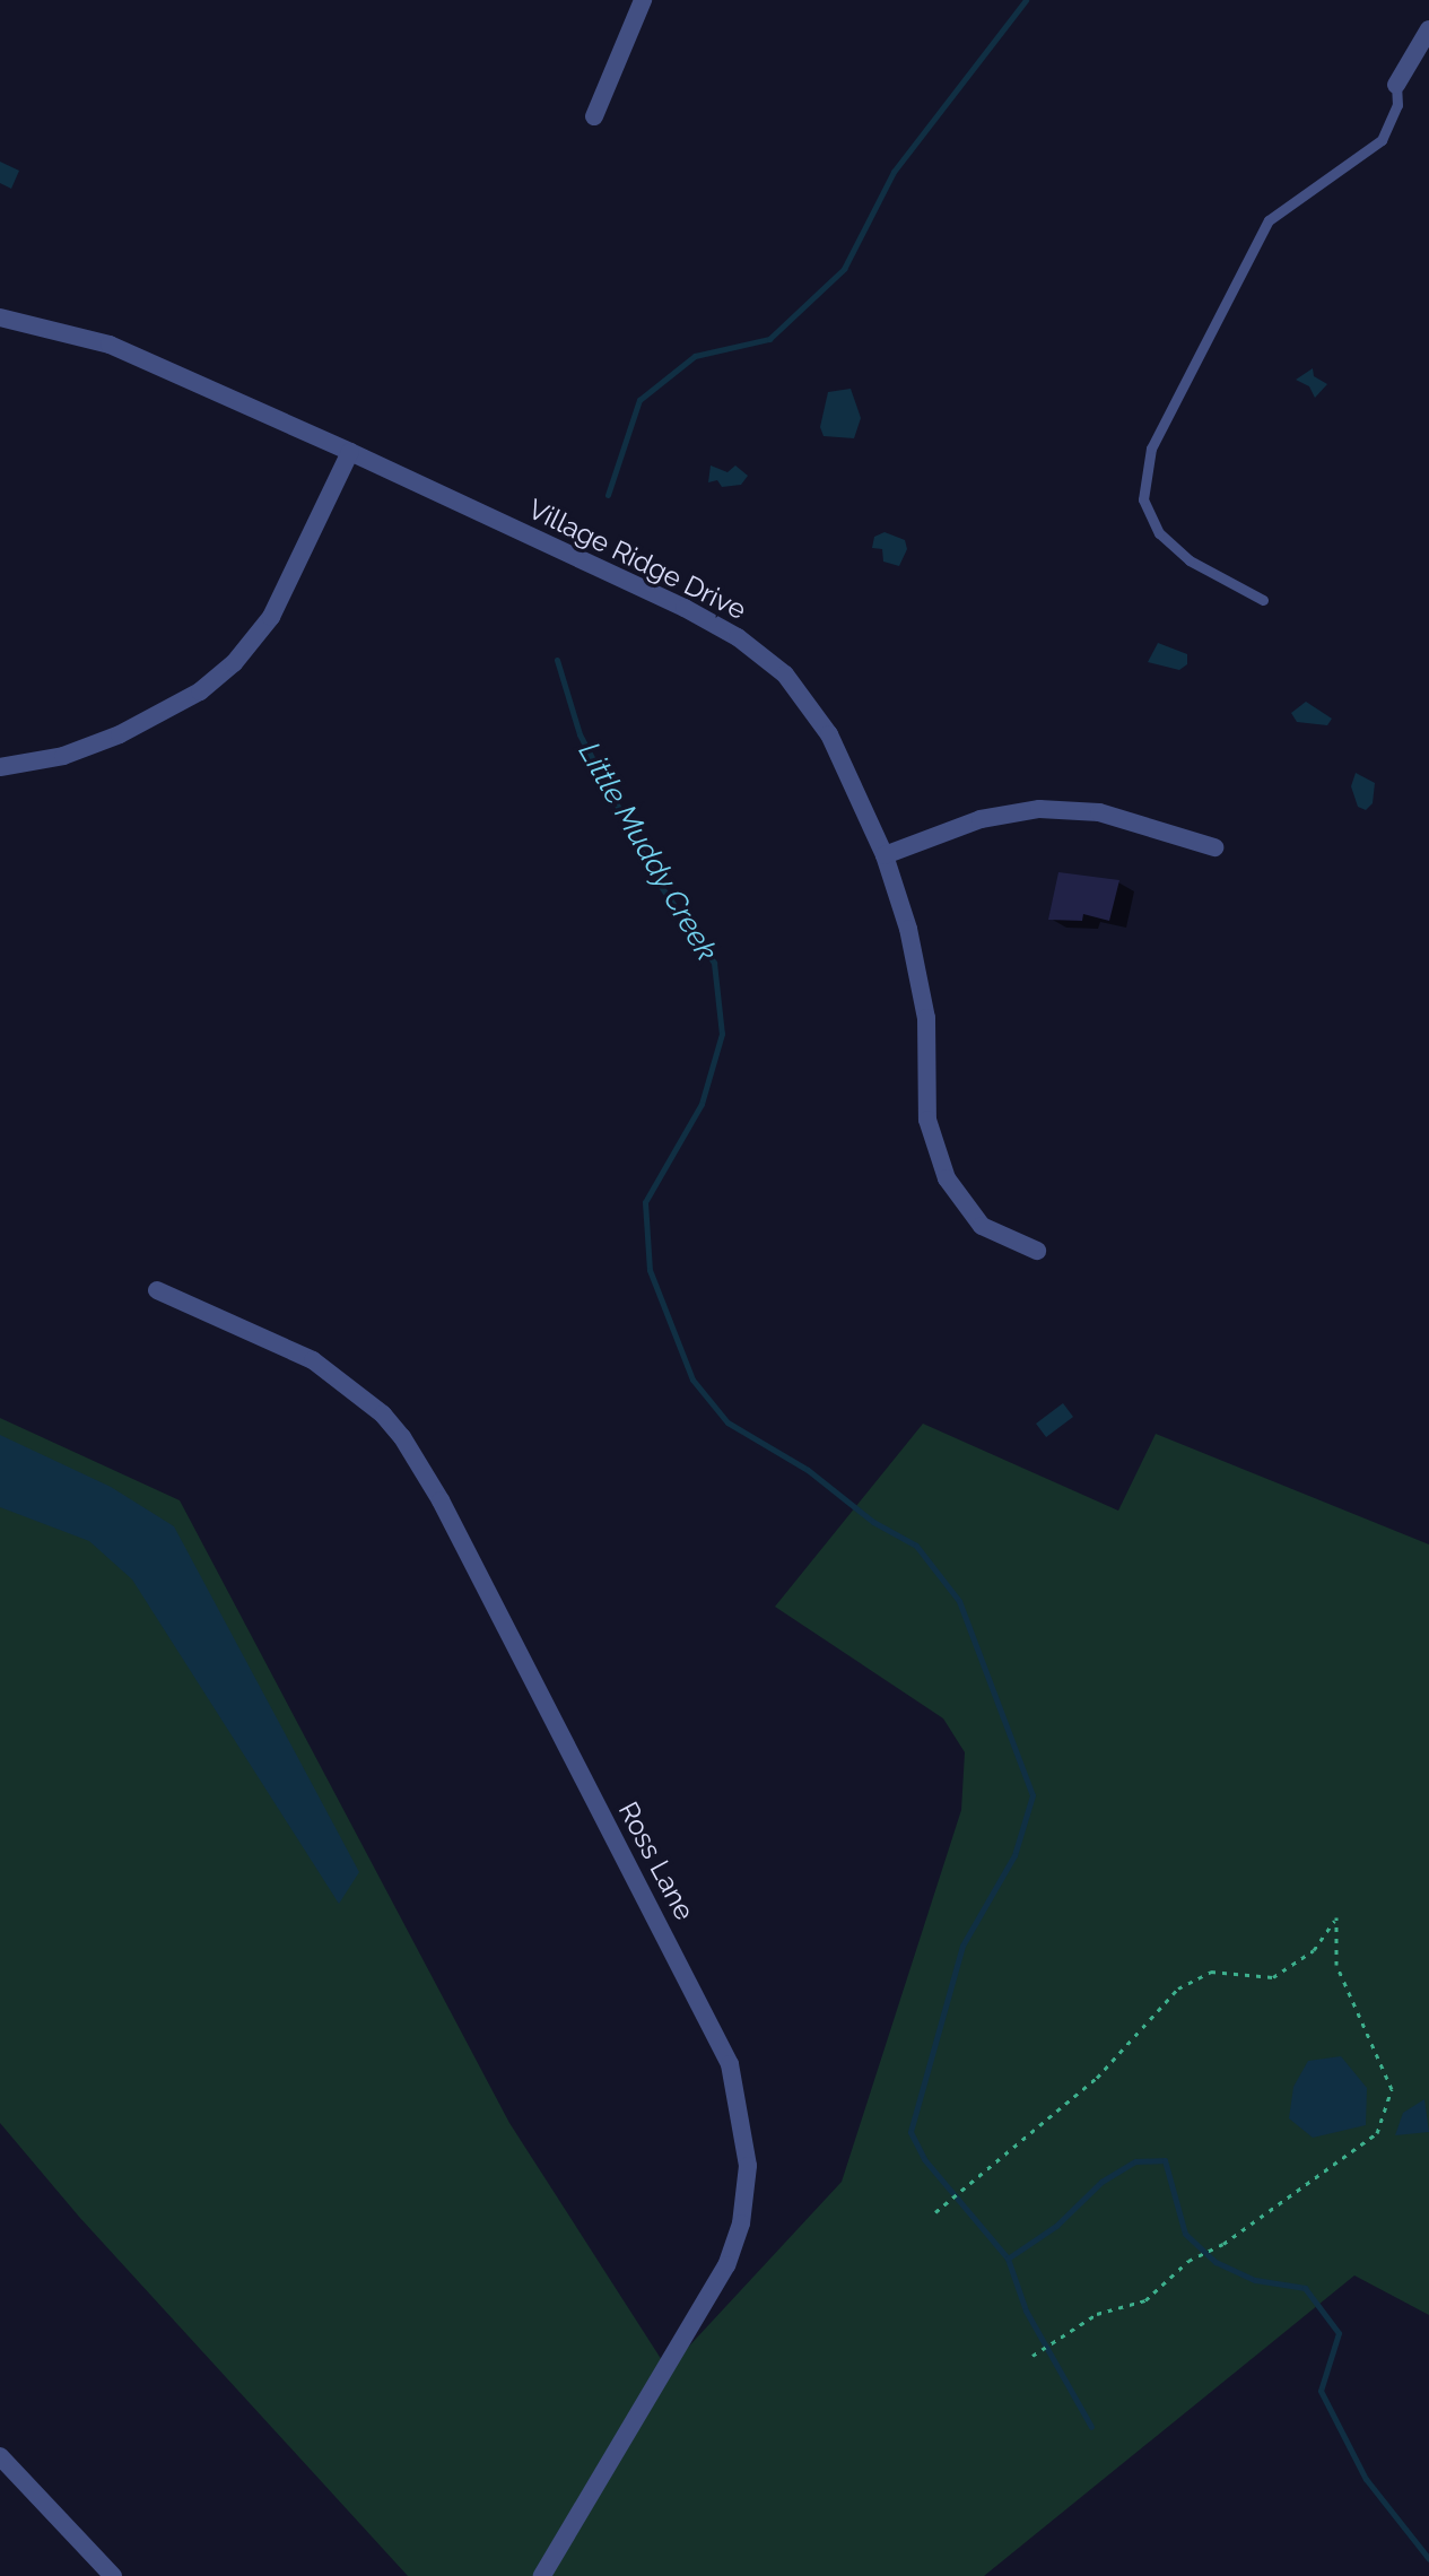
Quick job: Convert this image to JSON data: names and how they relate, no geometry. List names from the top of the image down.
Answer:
{
  "streets": {
    "street": ["Village Ridge Drive", "Ross Lane"]
  },
  "water": ["Little Muddy Creek"]
}
